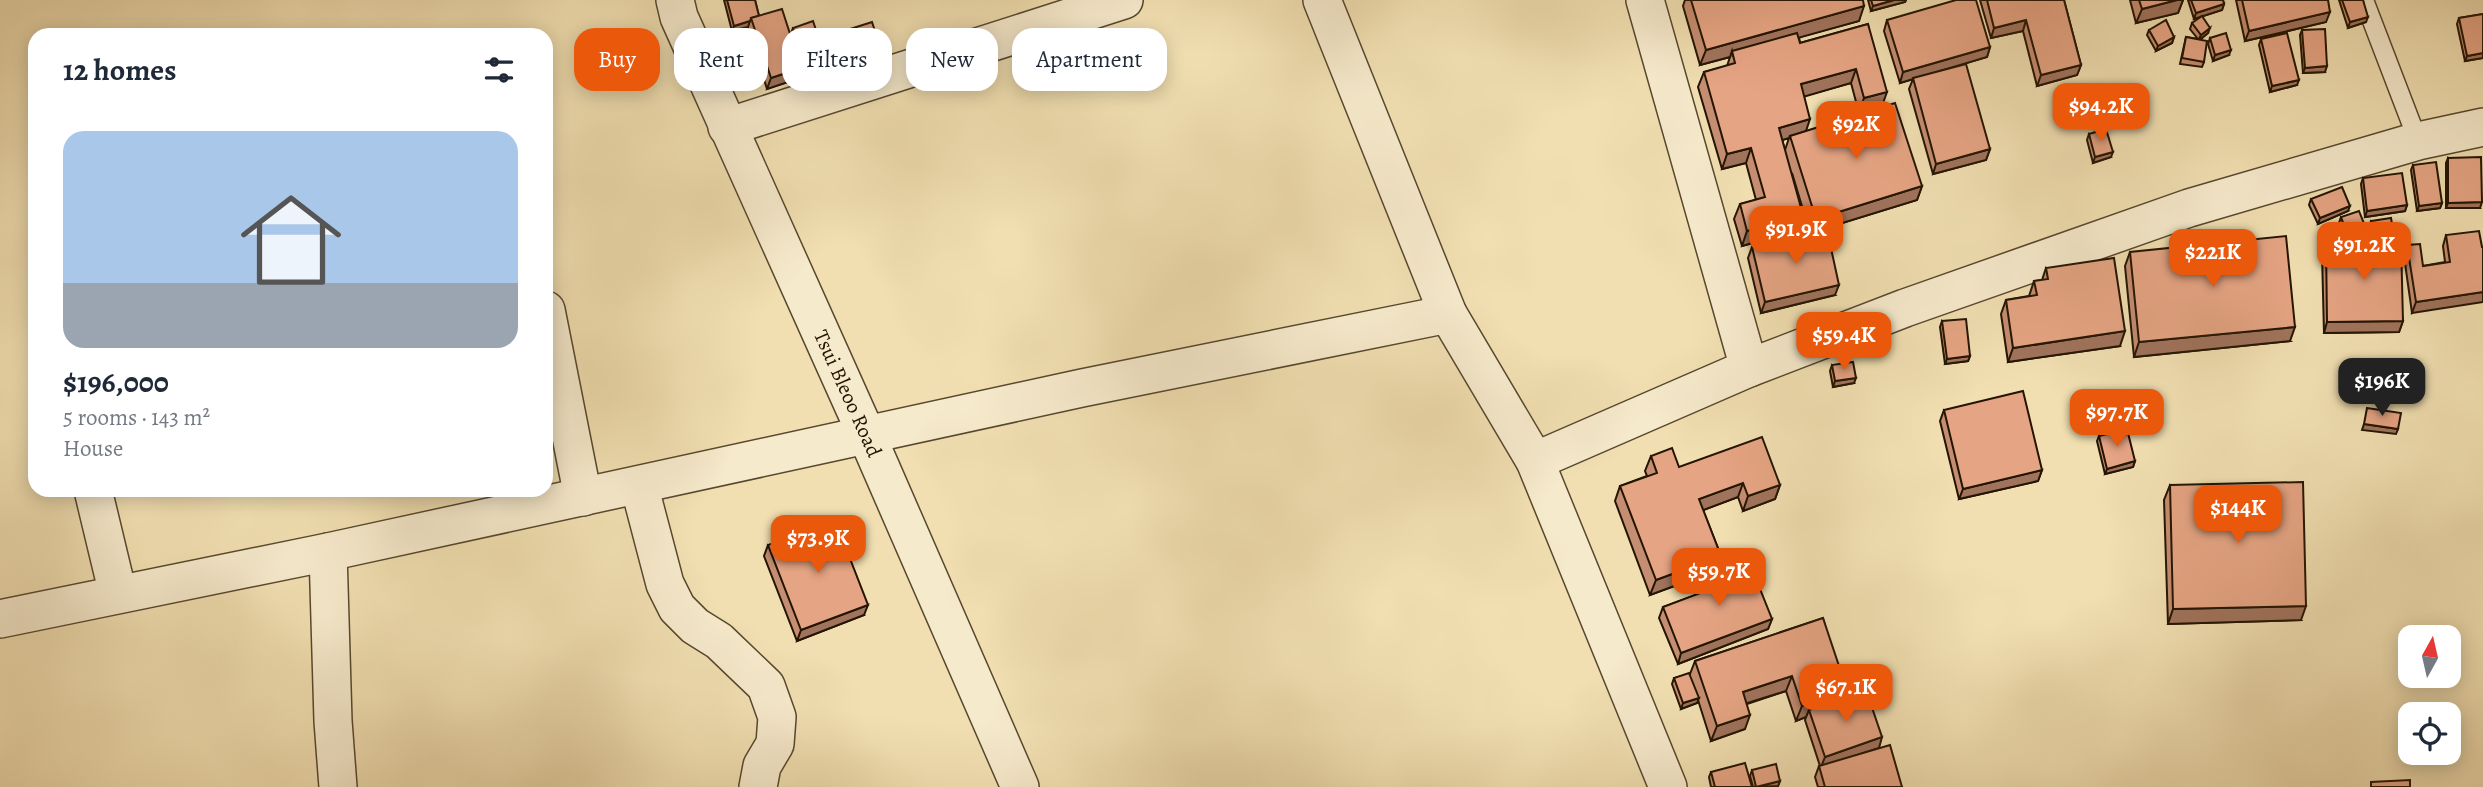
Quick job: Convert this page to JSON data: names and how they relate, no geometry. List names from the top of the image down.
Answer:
{
  "streets": {
    "street": ["Tsui Bleoo Road"]
  },
  "north": "top",
  "page": {
    "chip": [
      "Buy",
      "Rent",
      "Filters",
      "New",
      "Apartment"
    ],
    "heading": "12 homes",
    "price": [
      "$94.2K",
      "$92K",
      "$91.9K",
      "$91.2K",
      "$221K",
      "$59.4K",
      "$196K",
      "$97.7K",
      "$144K",
      "$73.9K",
      "$59.7K",
      "$67.1K"
    ],
    "list": [
      {
        "name": "$196,000",
        "note": "5 rooms · 143 m² · House"
      }
    ]
  }
}
